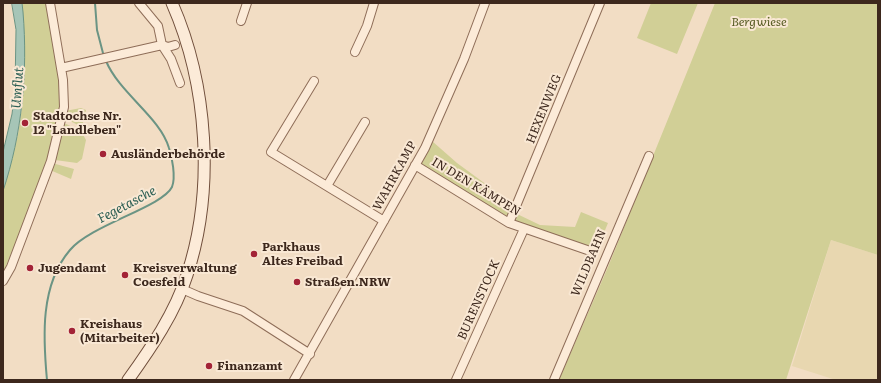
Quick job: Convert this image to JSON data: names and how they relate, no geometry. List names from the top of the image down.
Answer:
{
  "streets": {
    "street": [
      "HEXENWEG",
      "WAHRKAMP",
      "IN DEN KÄMPEN",
      "WILDBAHN",
      "BURENSTOCK"
    ]
  },
  "crossings": [
    ["HEXENWEG", "IN DEN KÄMPEN"],
    ["WAHRKAMP", "IN DEN KÄMPEN"],
    ["IN DEN KÄMPEN", "BURENSTOCK"]
  ],
  "water": ["Umflut", "Fegetasche"],
  "parks": ["Bergwiese"],
  "places": [
    "Stadtochse Nr. 12 \"Landleben\"",
    "Ausländerbehörde",
    "Parkhaus Altes Freibad",
    "Jugendamt",
    "Kreisverwaltung Coesfeld",
    "Straßen.NRW",
    "Kreishaus (Mitarbeiter)",
    "Finanzamt"
  ]
}
